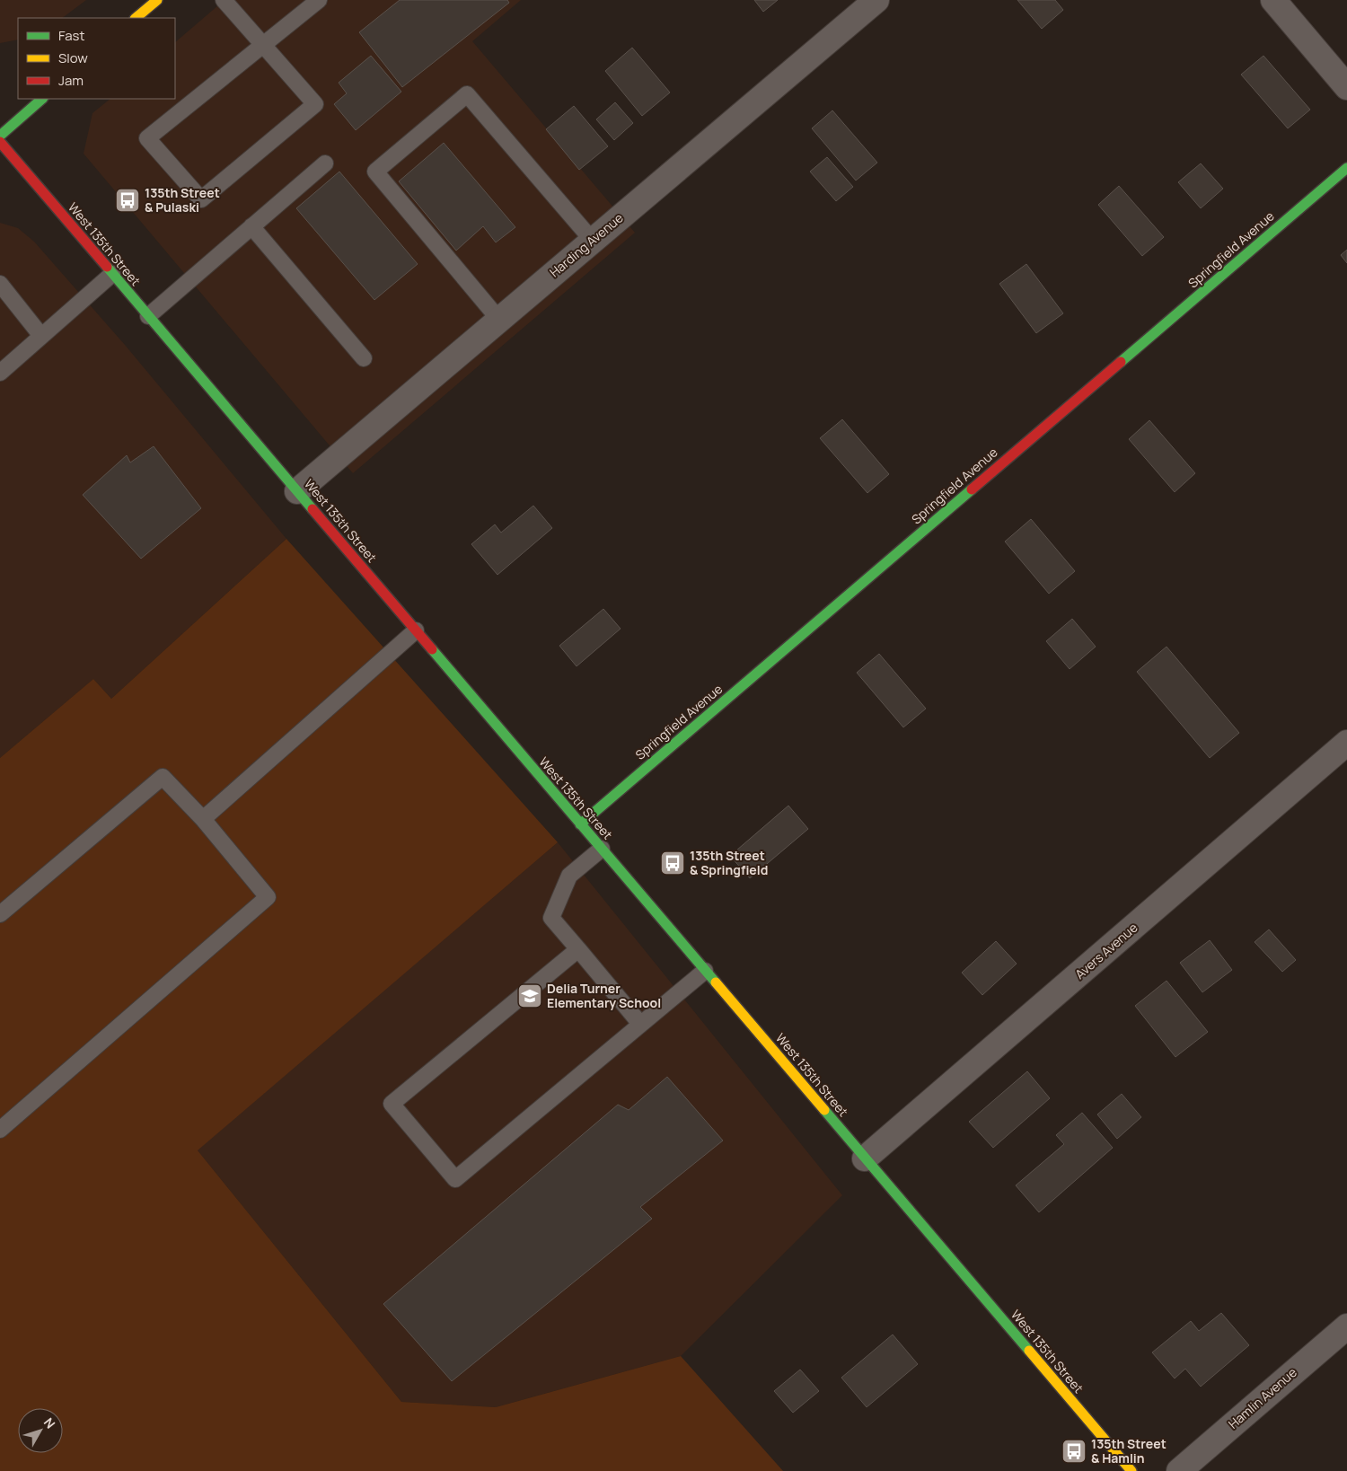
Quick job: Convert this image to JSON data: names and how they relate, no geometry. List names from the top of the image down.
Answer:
{
  "streets": {
    "street": [
      "West 135th Street",
      "Harding Avenue",
      "Springfield Avenue",
      "Avers Avenue",
      "Hamlin Avenue"
    ]
  },
  "crossings": [
    ["West 135th Street", "Harding Avenue"],
    ["West 135th Street", "Springfield Avenue"],
    ["West 135th Street", "Avers Avenue"]
  ],
  "places": {
    "bus stop": ["135th Street & Pulaski", "135th Street & Springfield", "135th Street & Hamlin"],
    "school or university": ["Delia Turner Elementary School"]
  },
  "legend": ["Fast", "Slow", "Jam"],
  "north": "top right"
}
